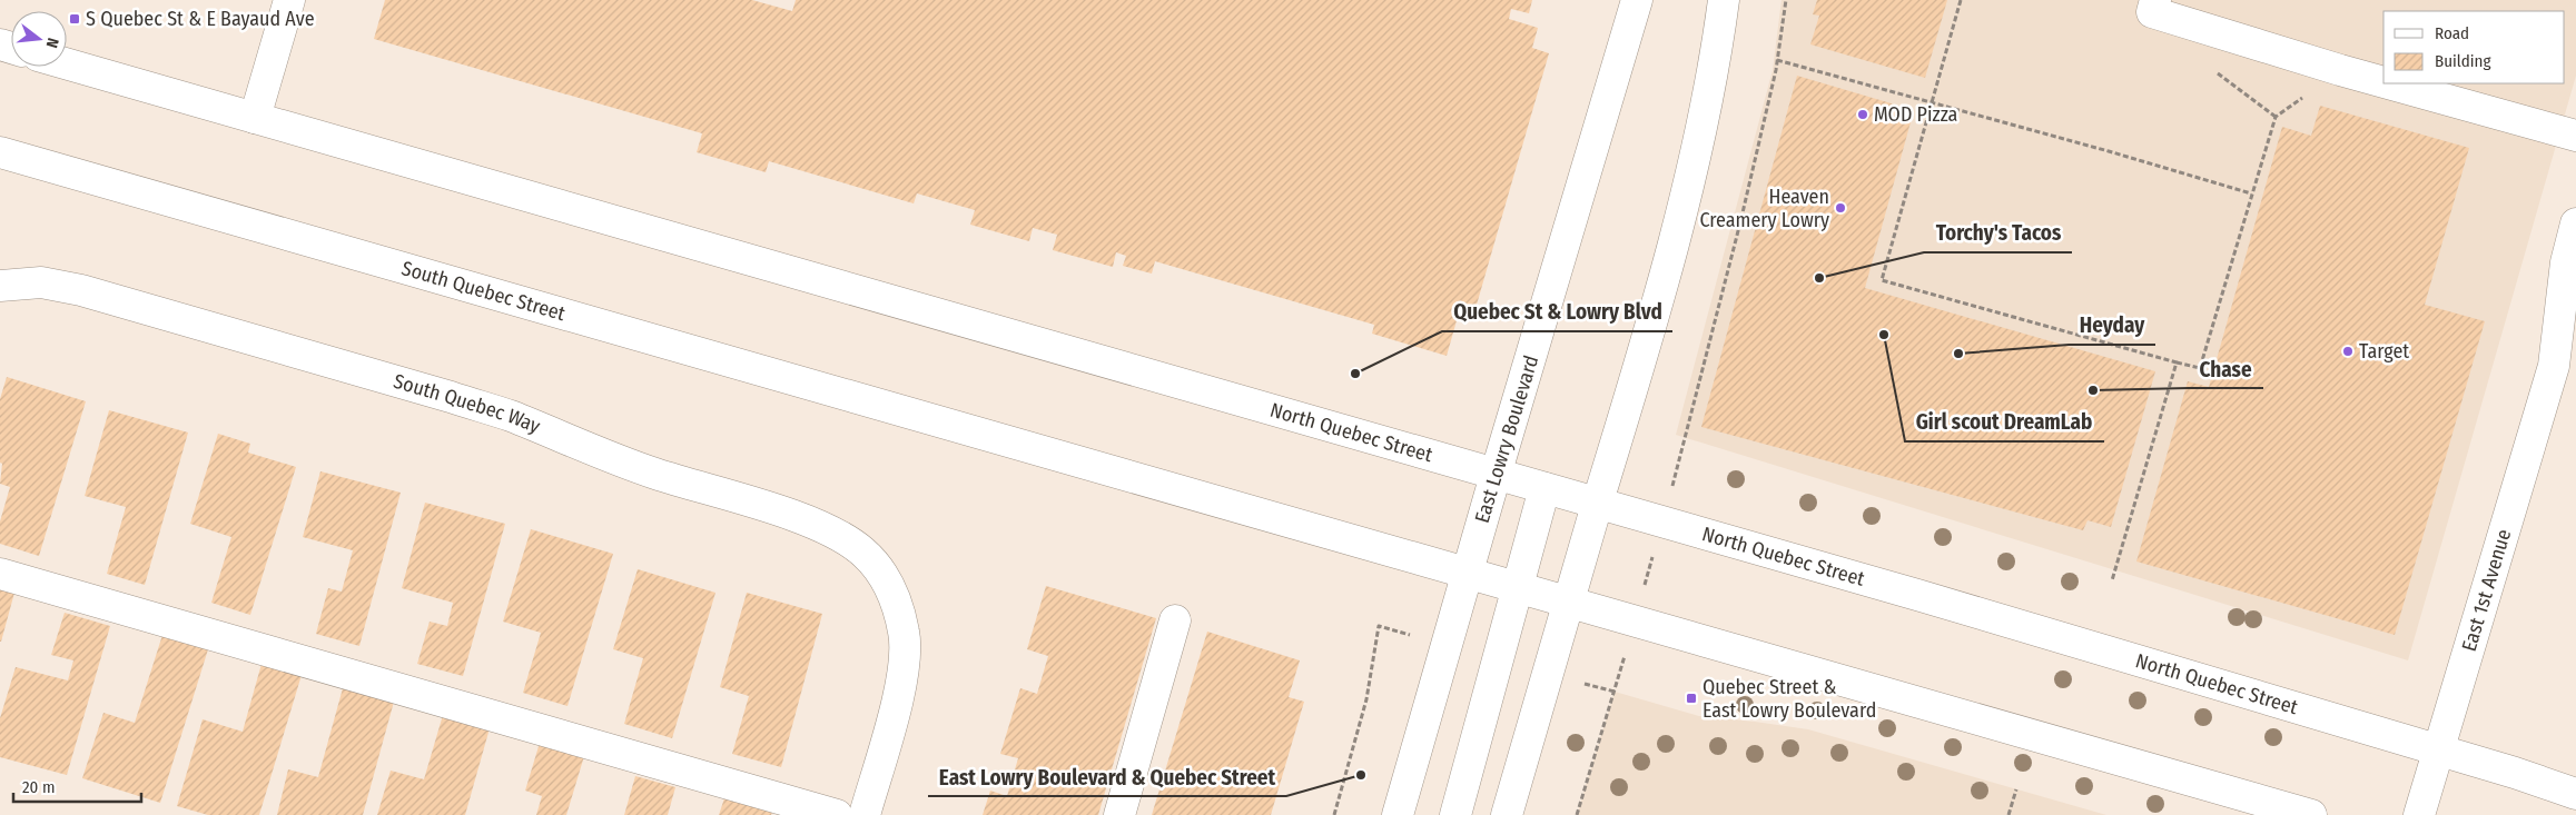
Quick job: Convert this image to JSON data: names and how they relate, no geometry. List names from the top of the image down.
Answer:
{
  "streets": {
    "main road": [
      "South Quebec Street",
      "South Quebec Way",
      "North Quebec Street",
      "East Lowry Boulevard",
      "East 1st Avenue"
    ]
  },
  "crossings": [
    ["South Quebec Street", "East Lowry Boulevard"],
    ["North Quebec Street", "East Lowry Boulevard"],
    ["North Quebec Street", "East 1st Avenue"]
  ],
  "places": {
    "transit": ["S Quebec St & E Bayaud Ave", "Quebec Street & East Lowry Boulevard"],
    "other": [
      "MOD Pizza",
      "Heaven Creamery Lowry",
      "Torchy's Tacos",
      "Girl scout DreamLab",
      "Target",
      "Heyday",
      "Quebec St & Lowry Blvd",
      "Chase",
      "East Lowry Boulevard & Quebec Street"
    ]
  },
  "legend": ["Road", "Building"],
  "scale_bar": "20 m",
  "north": "right"
}
